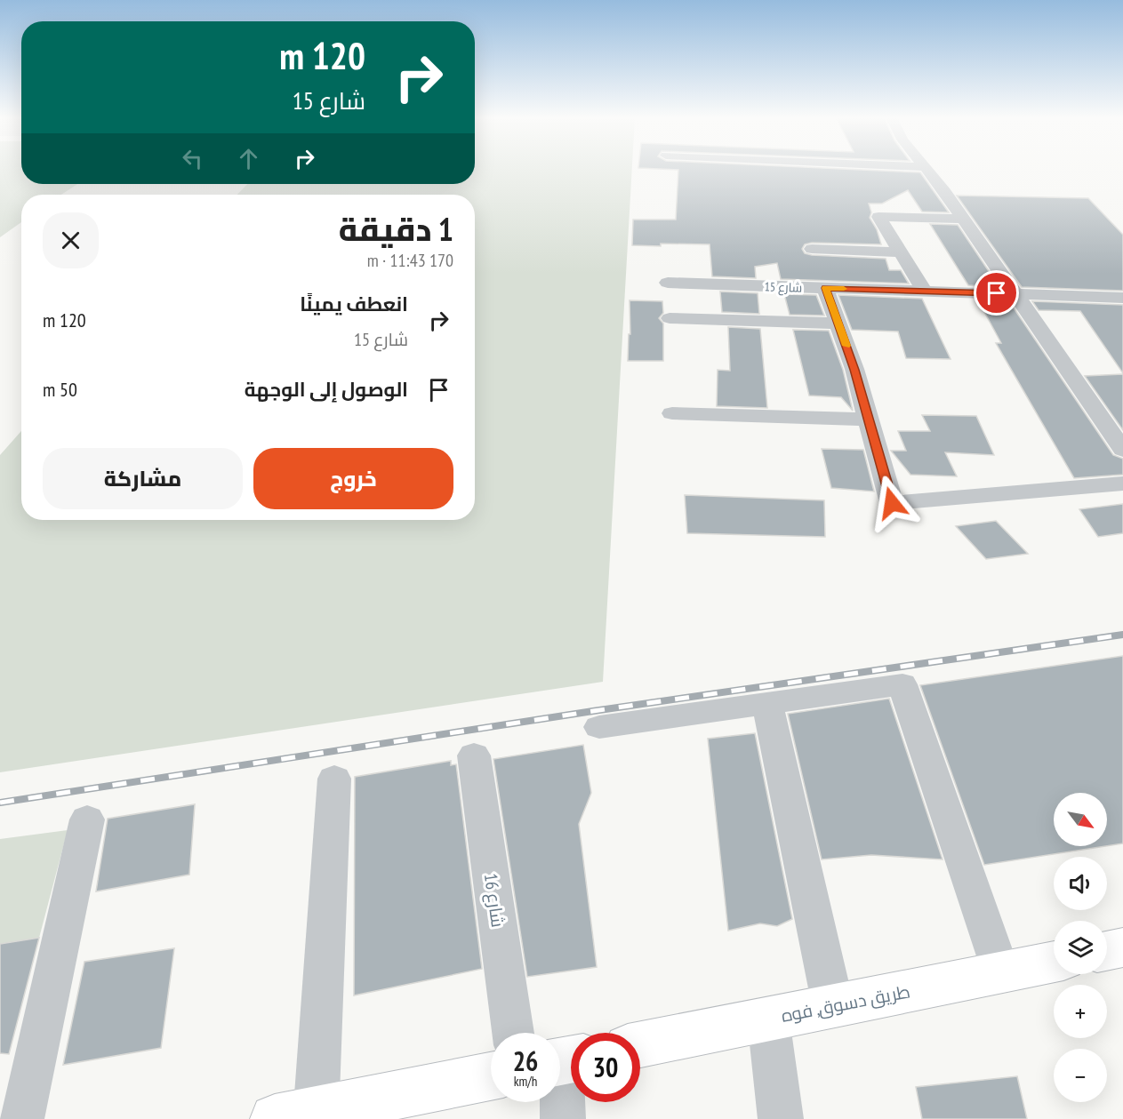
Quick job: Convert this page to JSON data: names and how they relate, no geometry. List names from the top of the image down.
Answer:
{
  "streets": {
    "main road": ["طريق دسوق, فوه"],
    "street": ["شارع 15", "شارع 16"]
  },
  "north": "bottom right",
  "page": {
    "turn": ["120 m", "شارع 15"],
    "heading": ["1 دقيقة", "170 m · 11:43"],
    "list": [
      {
        "name": "انعطف يمينًا",
        "note": "شارع 15",
        "value": "120 m"
      },
      {
        "name": "الوصول إلى الوجهة",
        "value": "50 m"
      }
    ],
    "buttons": ["خروج", "مشاركة"],
    "map_buttons": ["+", "−"],
    "speed": "26 km/h",
    "limit": "30"
  }
}
